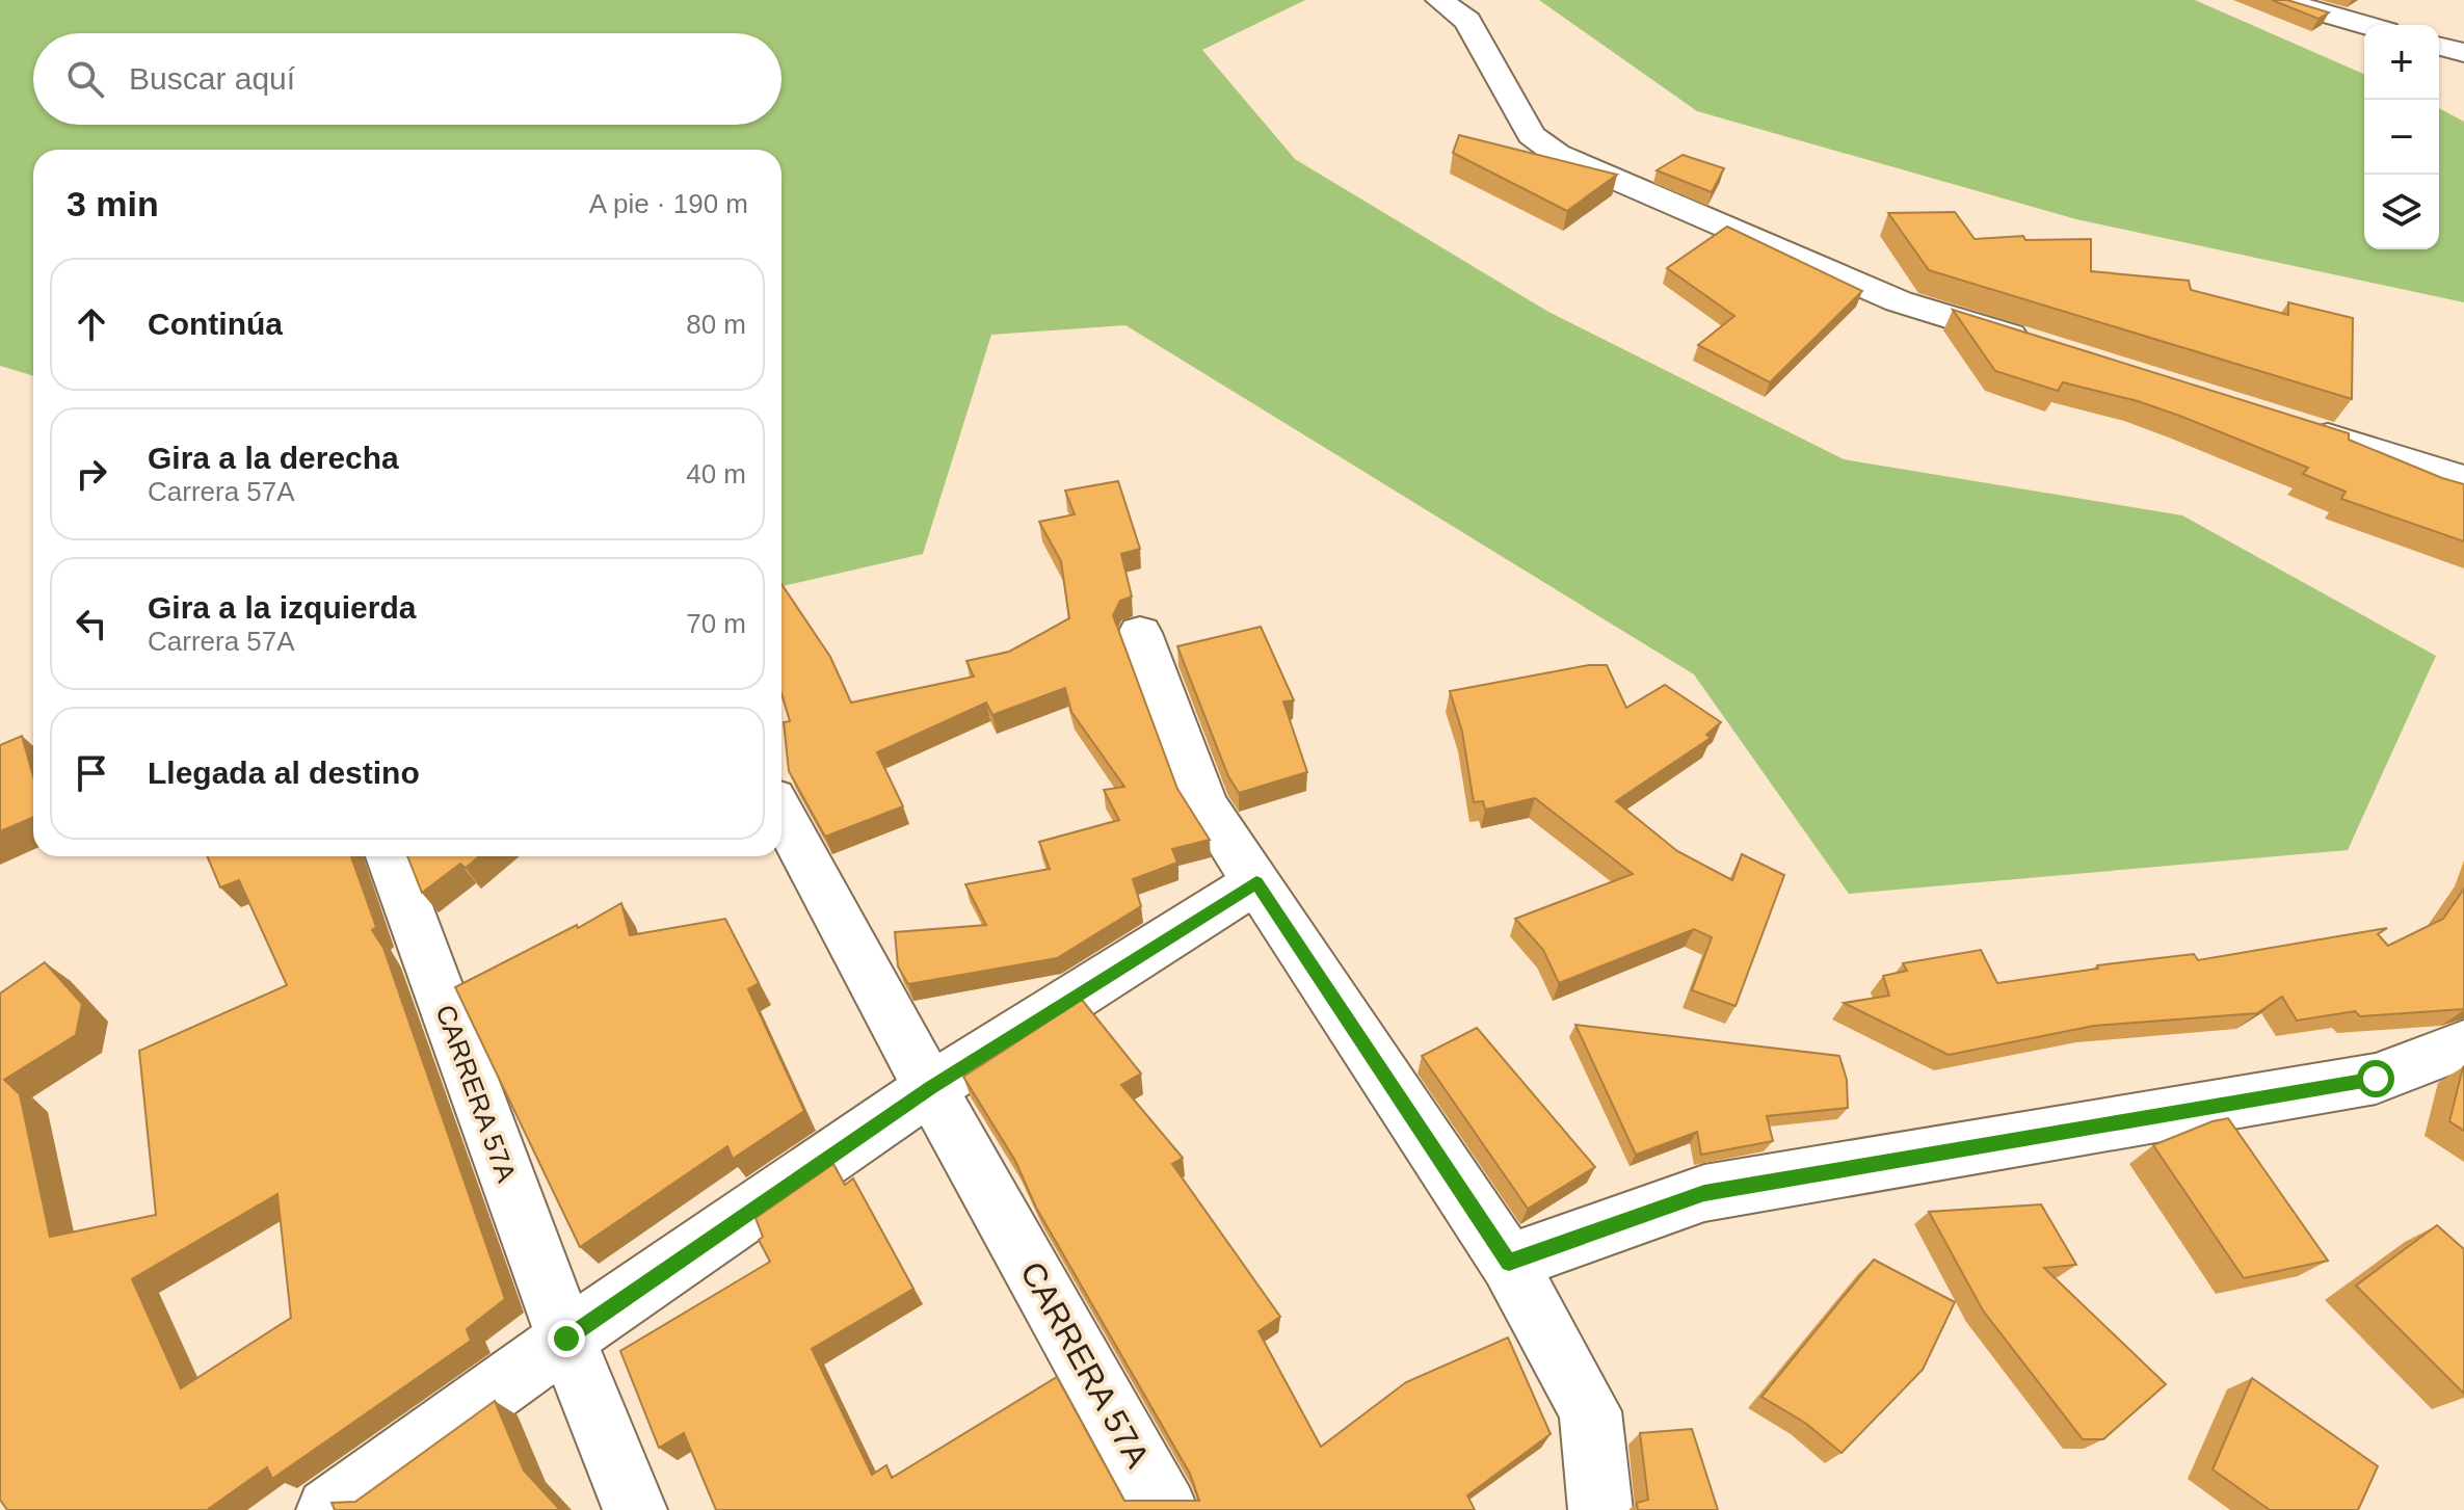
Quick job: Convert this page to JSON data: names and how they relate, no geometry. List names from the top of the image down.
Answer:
{
  "streets": {
    "street": ["CARRERA 57A"]
  },
  "page": {
    "map_buttons": ["+", "−"],
    "search": "Buscar aquí",
    "heading": ["3 min", "A pie · 190 m"],
    "list": [
      ["Continúa", "80 m"],
      ["Gira a la derecha", "Carrera 57A", "40 m"],
      ["Gira a la izquierda", "Carrera 57A", "70 m"],
      "Llegada al destino"
    ]
  }
}
